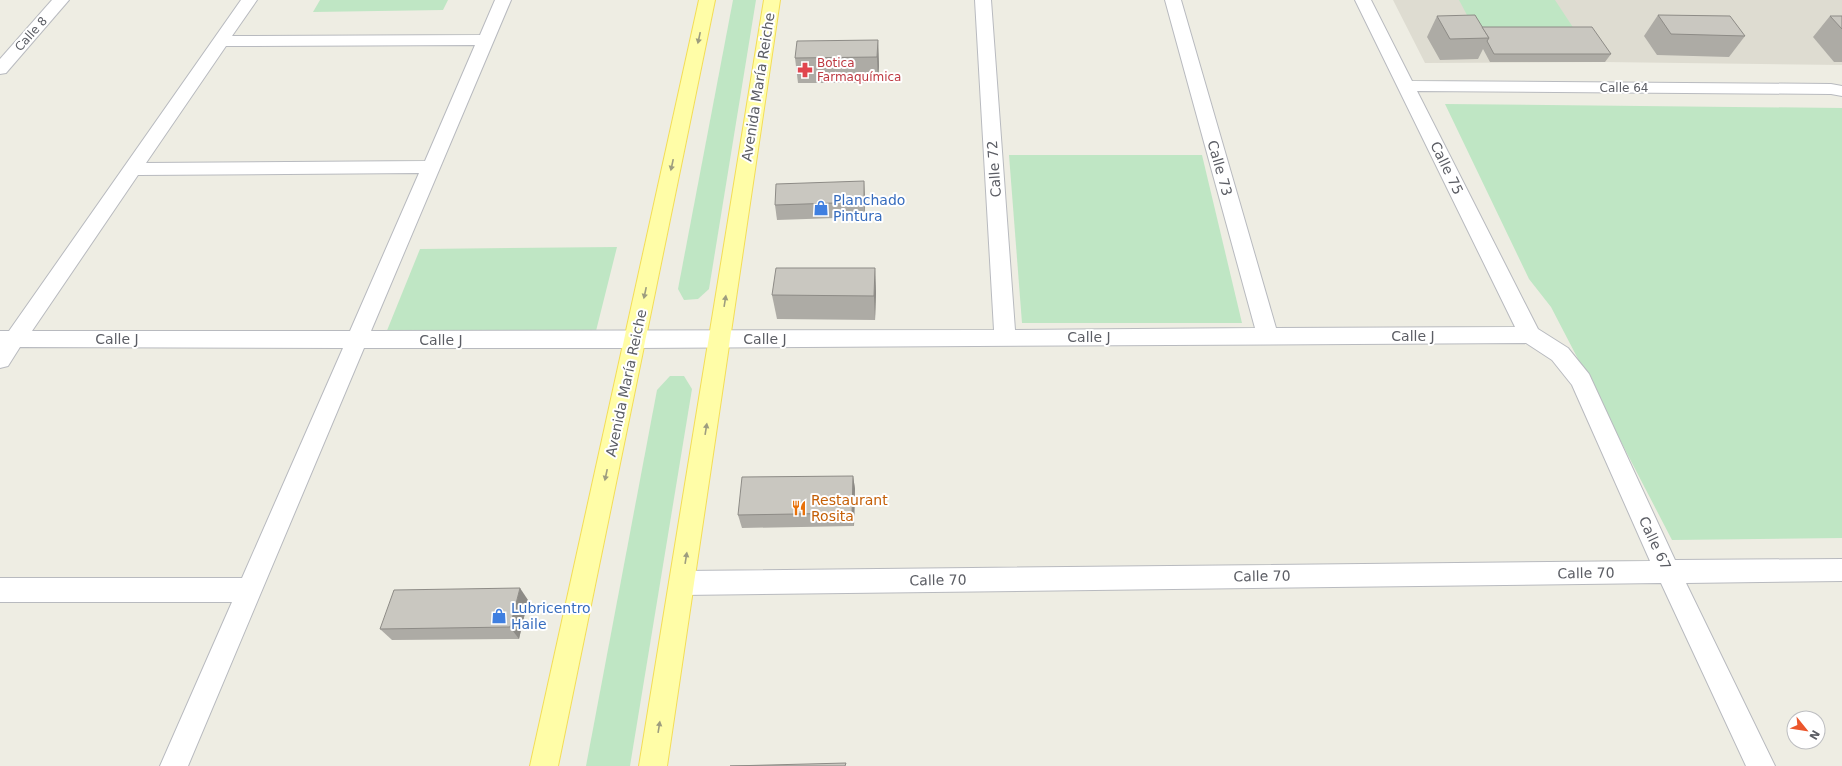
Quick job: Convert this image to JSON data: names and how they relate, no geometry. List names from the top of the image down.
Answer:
{
  "streets": {
    "main road": ["Avenida María Reiche"],
    "street": [
      "Calle 8",
      "Calle 64",
      "Calle 73",
      "Calle 75",
      "Calle 72",
      "Calle J",
      "Calle 67",
      "Calle 70"
    ]
  },
  "crossings": [
    ["Avenida María Reiche", "Calle J"],
    ["Avenida María Reiche", "Calle 70"],
    ["Calle 64", "Calle 75"],
    ["Calle 73", "Calle J"],
    ["Calle 75", "Calle J"],
    ["Calle 75", "Calle 67"],
    ["Calle 72", "Calle J"],
    ["Calle J", "Calle 67"],
    ["Calle 67", "Calle 70"]
  ],
  "places": {
    "pharmacy": ["Botica Farmaquímica"],
    "shop": ["Planchado Pintura", "Lubricentro Haile"],
    "restaurant": ["Restaurant Rosita"]
  },
  "north": "bottom right"
}
